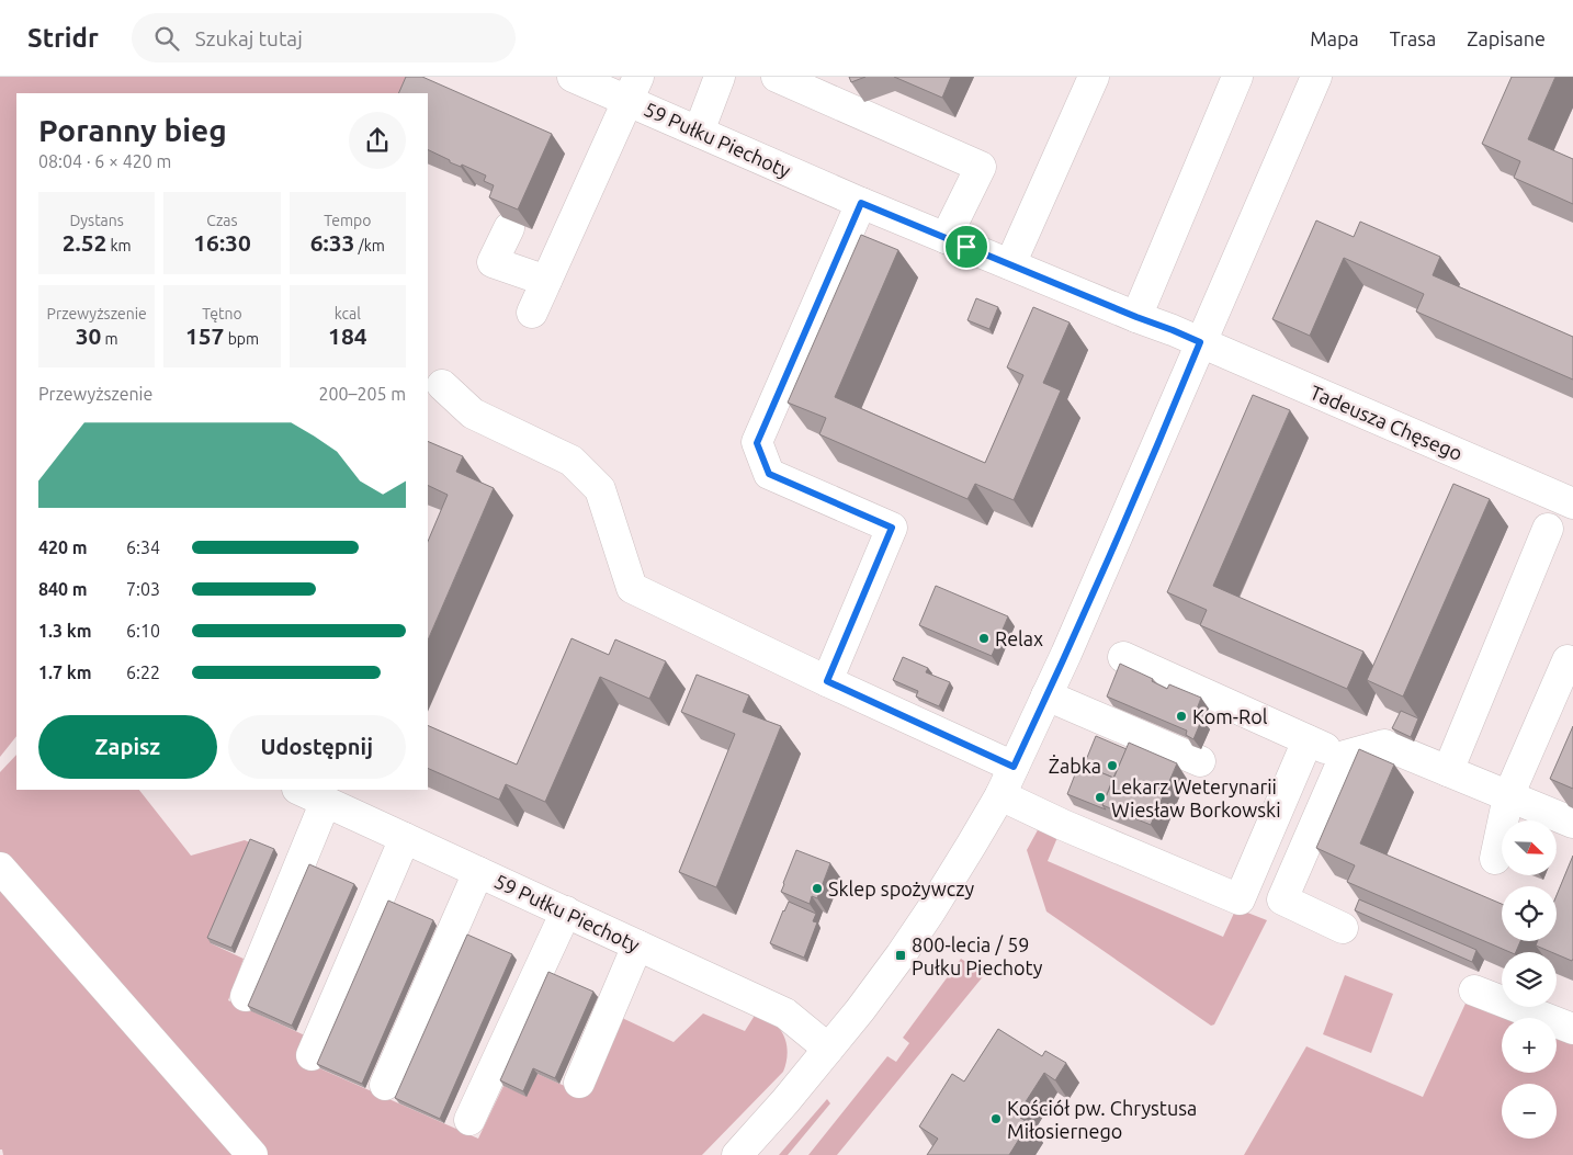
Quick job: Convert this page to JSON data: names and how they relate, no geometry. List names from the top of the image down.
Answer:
{
  "streets": {
    "street": ["59 Pułku Piechoty", "Tadeusza Chęsego"]
  },
  "crossings": [
    ["59 Pułku Piechoty", "Tadeusza Chęsego"]
  ],
  "places": {
    "other": [
      "Relax",
      "Kom-Rol",
      "Żabka",
      "Lekarz Weterynarii Wiesław Borkowski",
      "Sklep spożywczy",
      "Kościół pw. Chrystusa Miłosiernego"
    ],
    "transit": ["800-lecia / 59 Pułku Piechoty"]
  },
  "north": "bottom right",
  "page": {
    "header": "Stridr",
    "search": "Szukaj tutaj",
    "nav": ["Mapa", "Trasa", "Zapisane"],
    "heading": ["Poranny bieg", "08:04 · 6 × 420 m"],
    "stats": [
      ["Dystans", "2.52 km"],
      ["Czas", "16:30"],
      ["Tempo", "6:33 /km"],
      ["Przewyższenie", "30 m"],
      ["Tętno", "157 bpm"],
      ["kcal", "184"]
    ],
    "chart": ["Przewyższenie", "200–205 m"],
    "list": [
      {
        "name": "420 m",
        "note": "6:34"
      },
      {
        "name": "840 m",
        "note": "7:03"
      },
      {
        "name": "1.3 km",
        "note": "6:10"
      },
      {
        "name": "1.7 km",
        "note": "6:22"
      }
    ],
    "buttons": ["Zapisz", "Udostępnij"],
    "map_buttons": ["+", "−"]
  }
}
